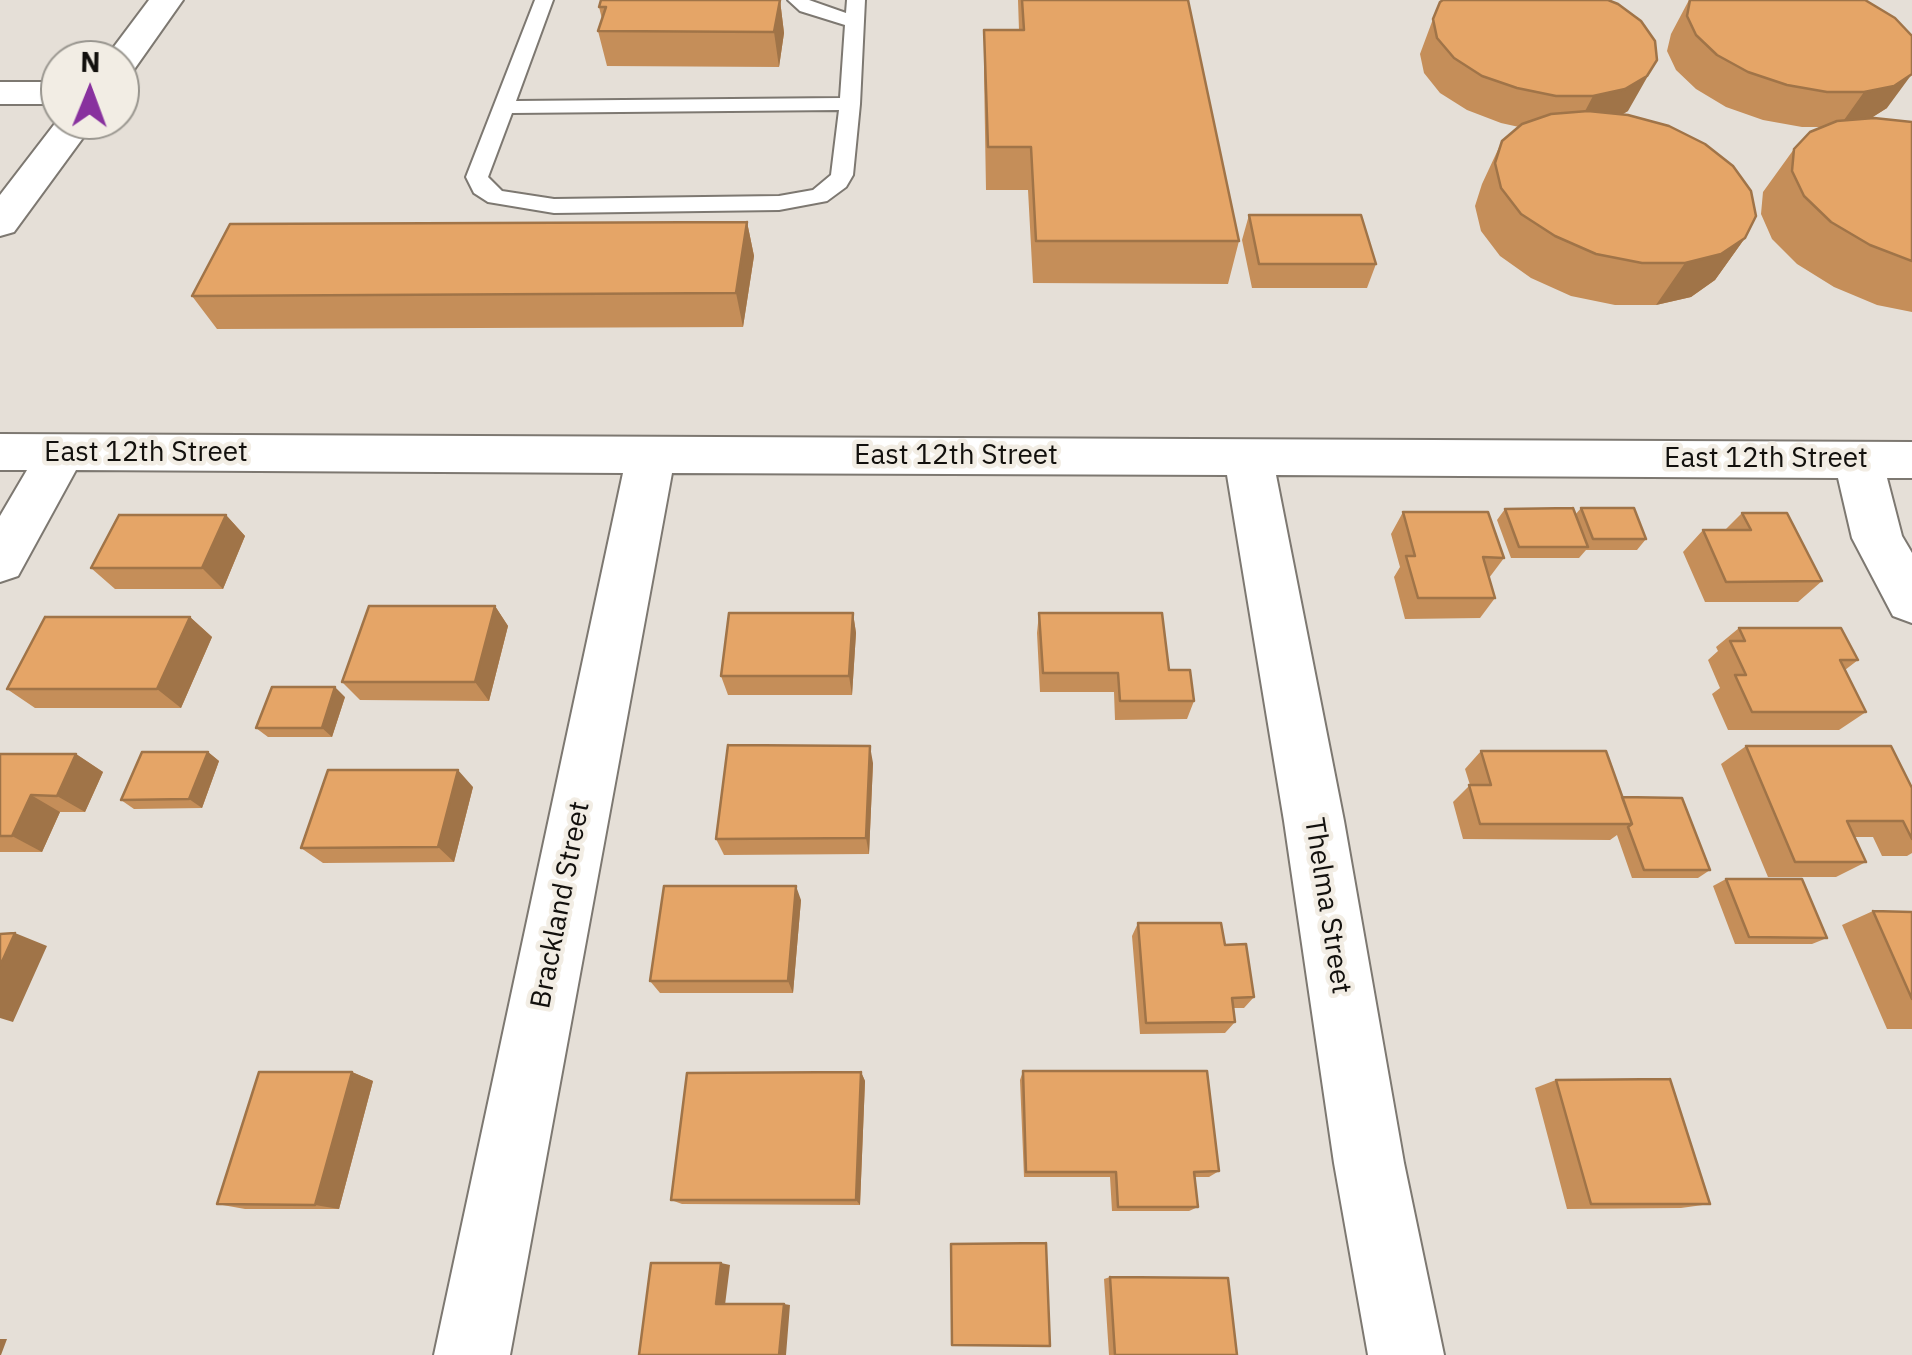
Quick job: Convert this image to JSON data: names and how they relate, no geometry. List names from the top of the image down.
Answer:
{
  "streets": {
    "street": ["East 12th Street", "Brackland Street", "Thelma Street"]
  },
  "crossings": [
    ["East 12th Street", "Brackland Street"],
    ["East 12th Street", "Thelma Street"]
  ],
  "north": "top"
}
